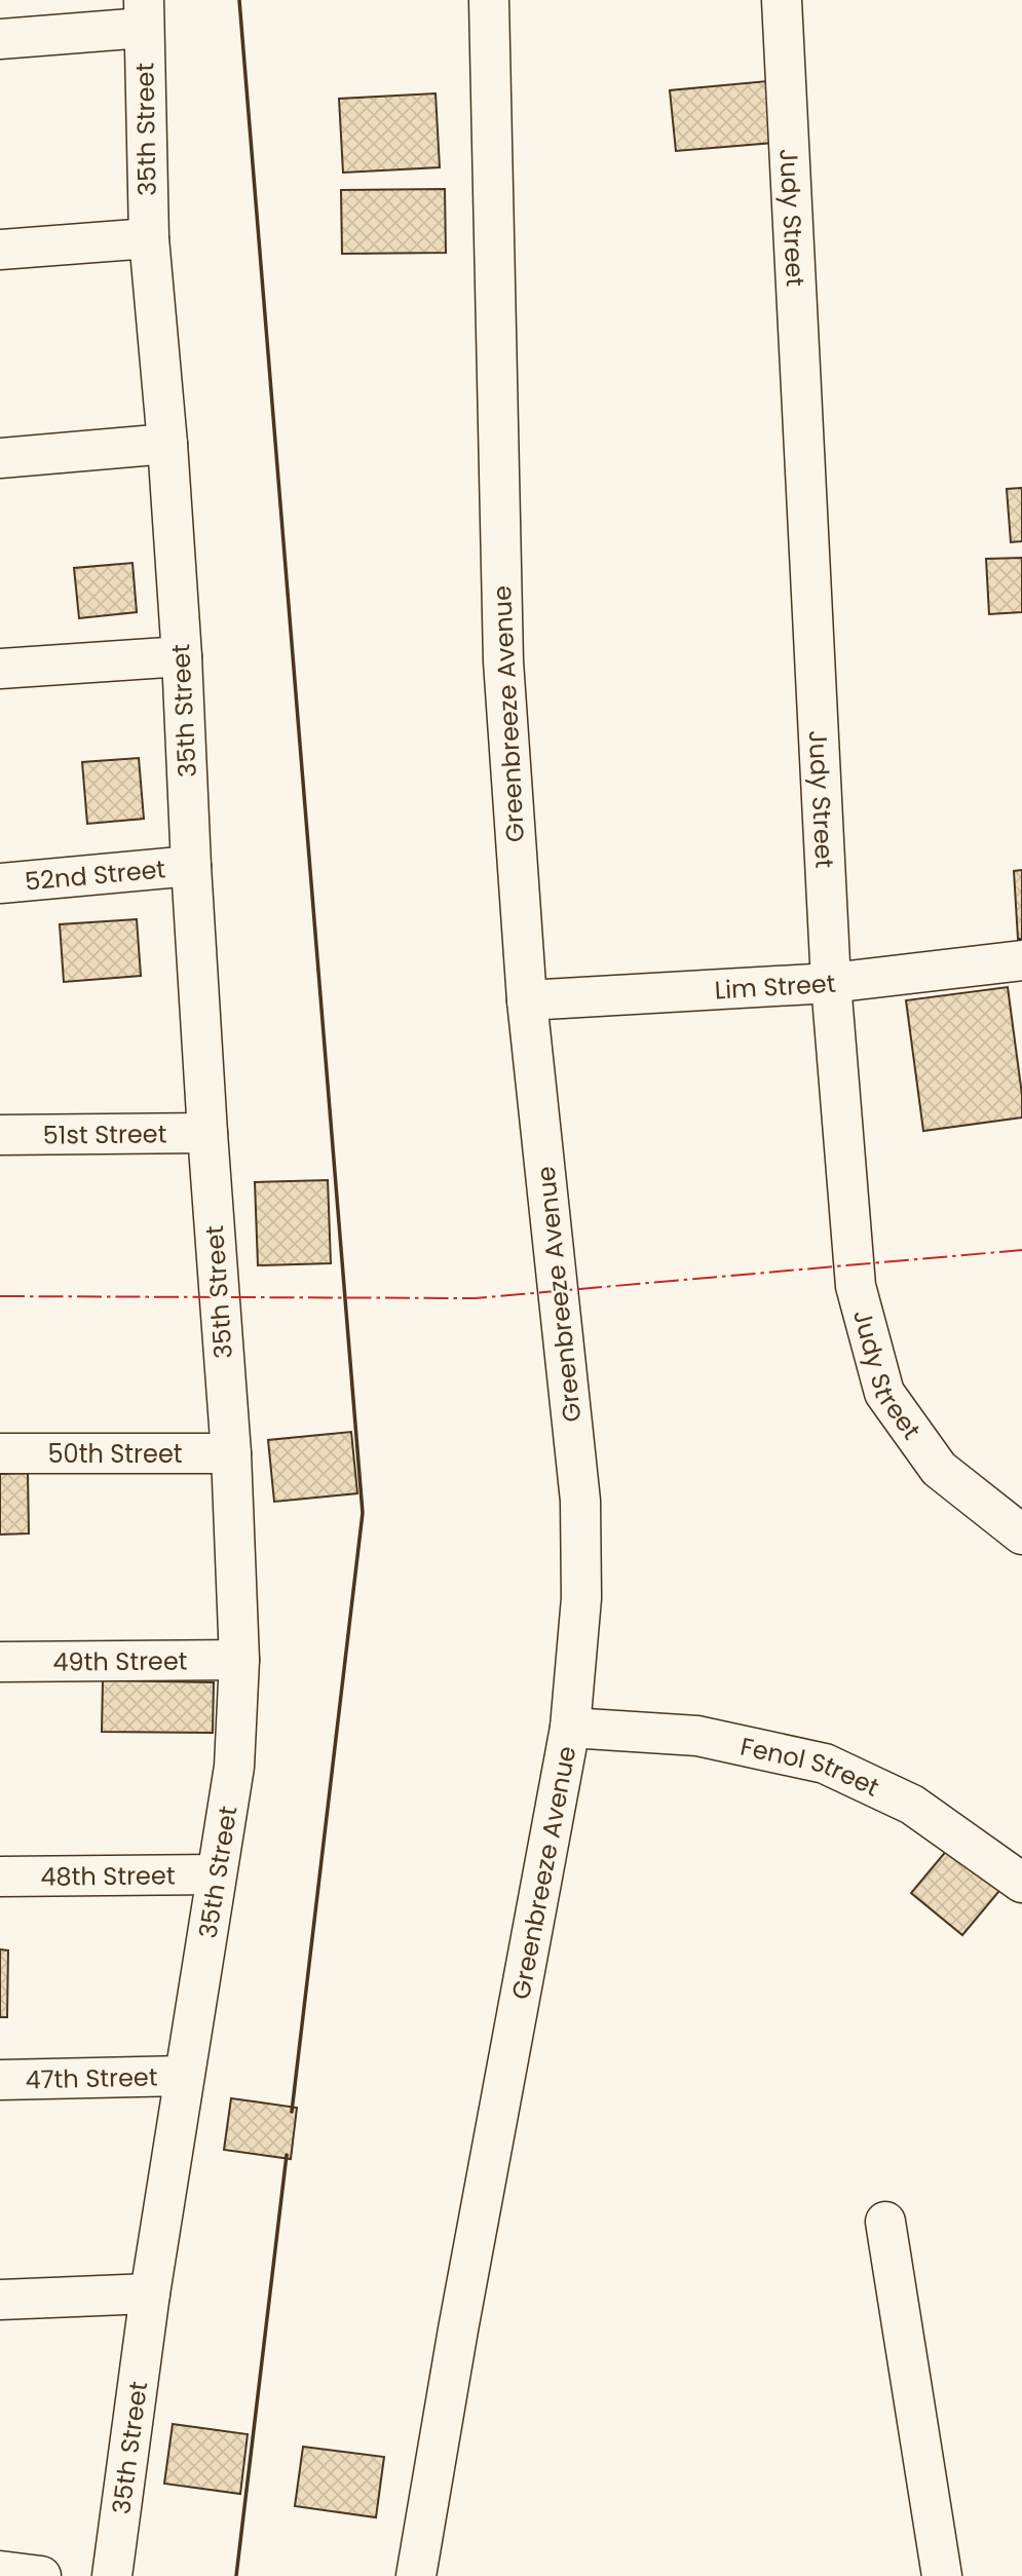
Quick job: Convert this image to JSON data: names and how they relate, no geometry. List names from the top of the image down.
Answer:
{
  "streets": {
    "street": [
      "35th Street",
      "Judy Street",
      "Greenbreeze Avenue",
      "52nd Street",
      "Lim Street",
      "51st Street",
      "50th Street",
      "49th Street",
      "Fenol Street",
      "48th Street",
      "47th Street"
    ]
  },
  "crossings": [
    ["35th Street", "52nd Street"],
    ["35th Street", "51st Street"],
    ["35th Street", "50th Street"],
    ["35th Street", "49th Street"],
    ["35th Street", "48th Street"],
    ["35th Street", "47th Street"],
    ["Judy Street", "Lim Street"],
    ["Greenbreeze Avenue", "Lim Street"],
    ["Greenbreeze Avenue", "Fenol Street"]
  ]
}
